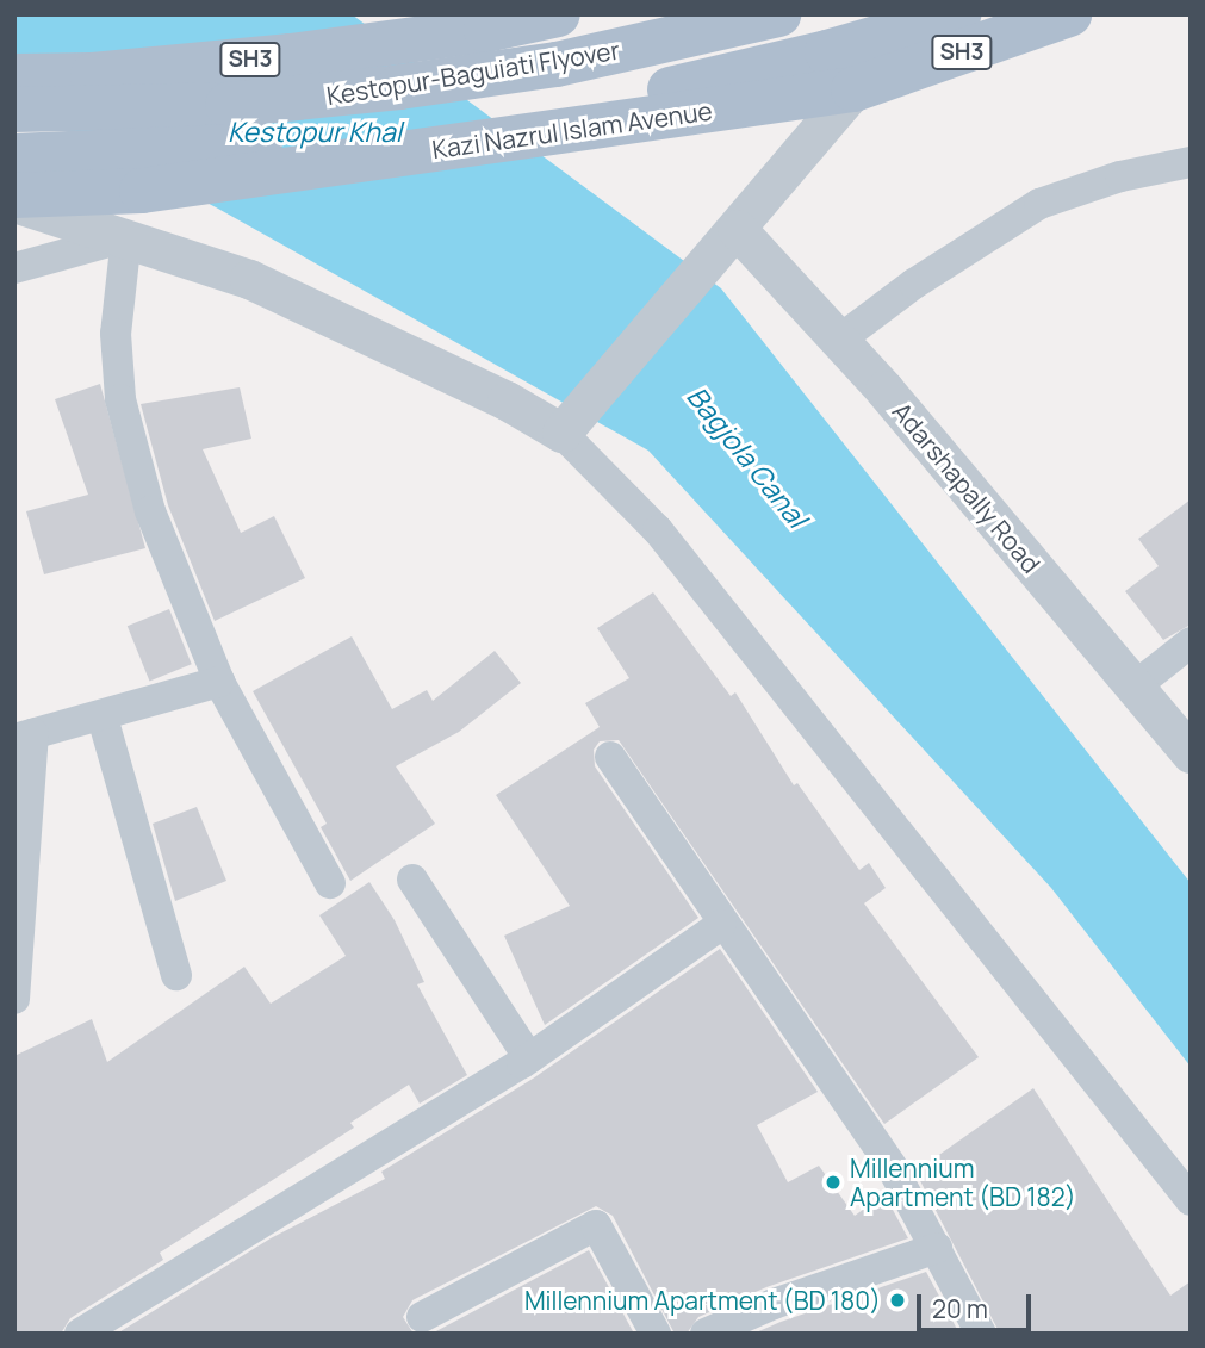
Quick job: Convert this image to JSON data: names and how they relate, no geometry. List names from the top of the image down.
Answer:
{
  "streets": {
    "main road": ["SH3", "Kestopur-Baguiati Flyover", "Kazi Nazrul Islam Avenue"],
    "street": ["Adarshapally Road"]
  },
  "water": ["Kestopur Khal", "Bagjola Canal"],
  "places": ["Millennium Apartment (BD 182)", "Millennium Apartment (BD 180)"],
  "scale_bar": "20 m"
}
